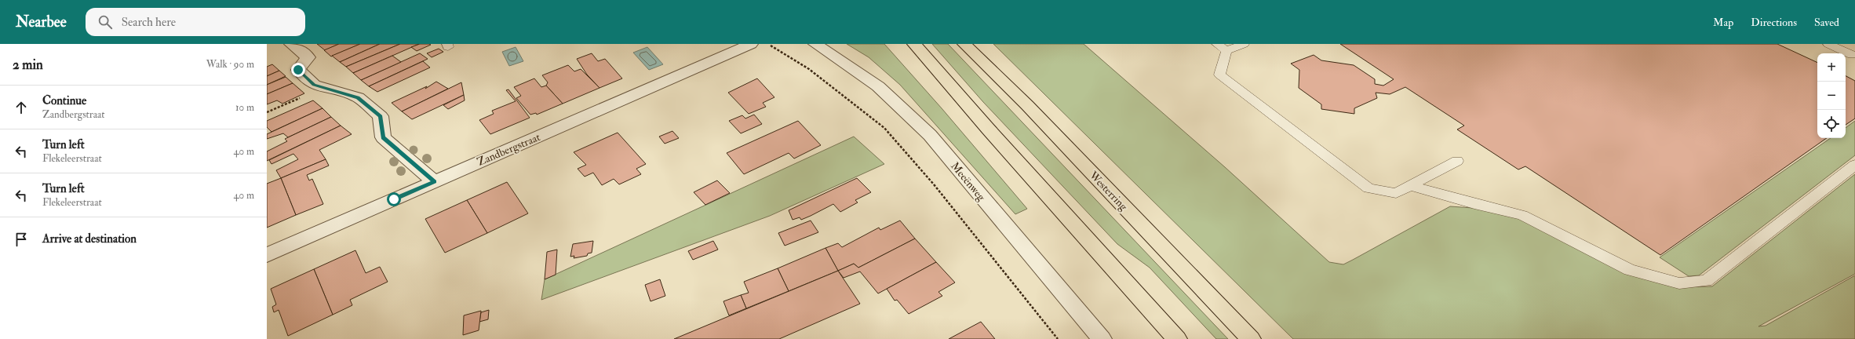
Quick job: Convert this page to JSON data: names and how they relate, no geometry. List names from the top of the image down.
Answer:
{
  "streets": {
    "highway": ["Westerring"],
    "street": ["Zandbergstraat", "Meeënweg"]
  },
  "page": {
    "header": "Nearbee",
    "search": "Search here",
    "nav": ["Map", "Directions", "Saved"],
    "heading": ["2 min", "Walk · 90 m"],
    "map_buttons": ["+", "−"],
    "list": [
      ["Continue", "Zandbergstraat", "10 m"],
      ["Turn left", "Flekeleerstraat", "40 m"],
      ["Turn left", "Flekeleerstraat", "40 m"],
      "Arrive at destination"
    ]
  }
}
